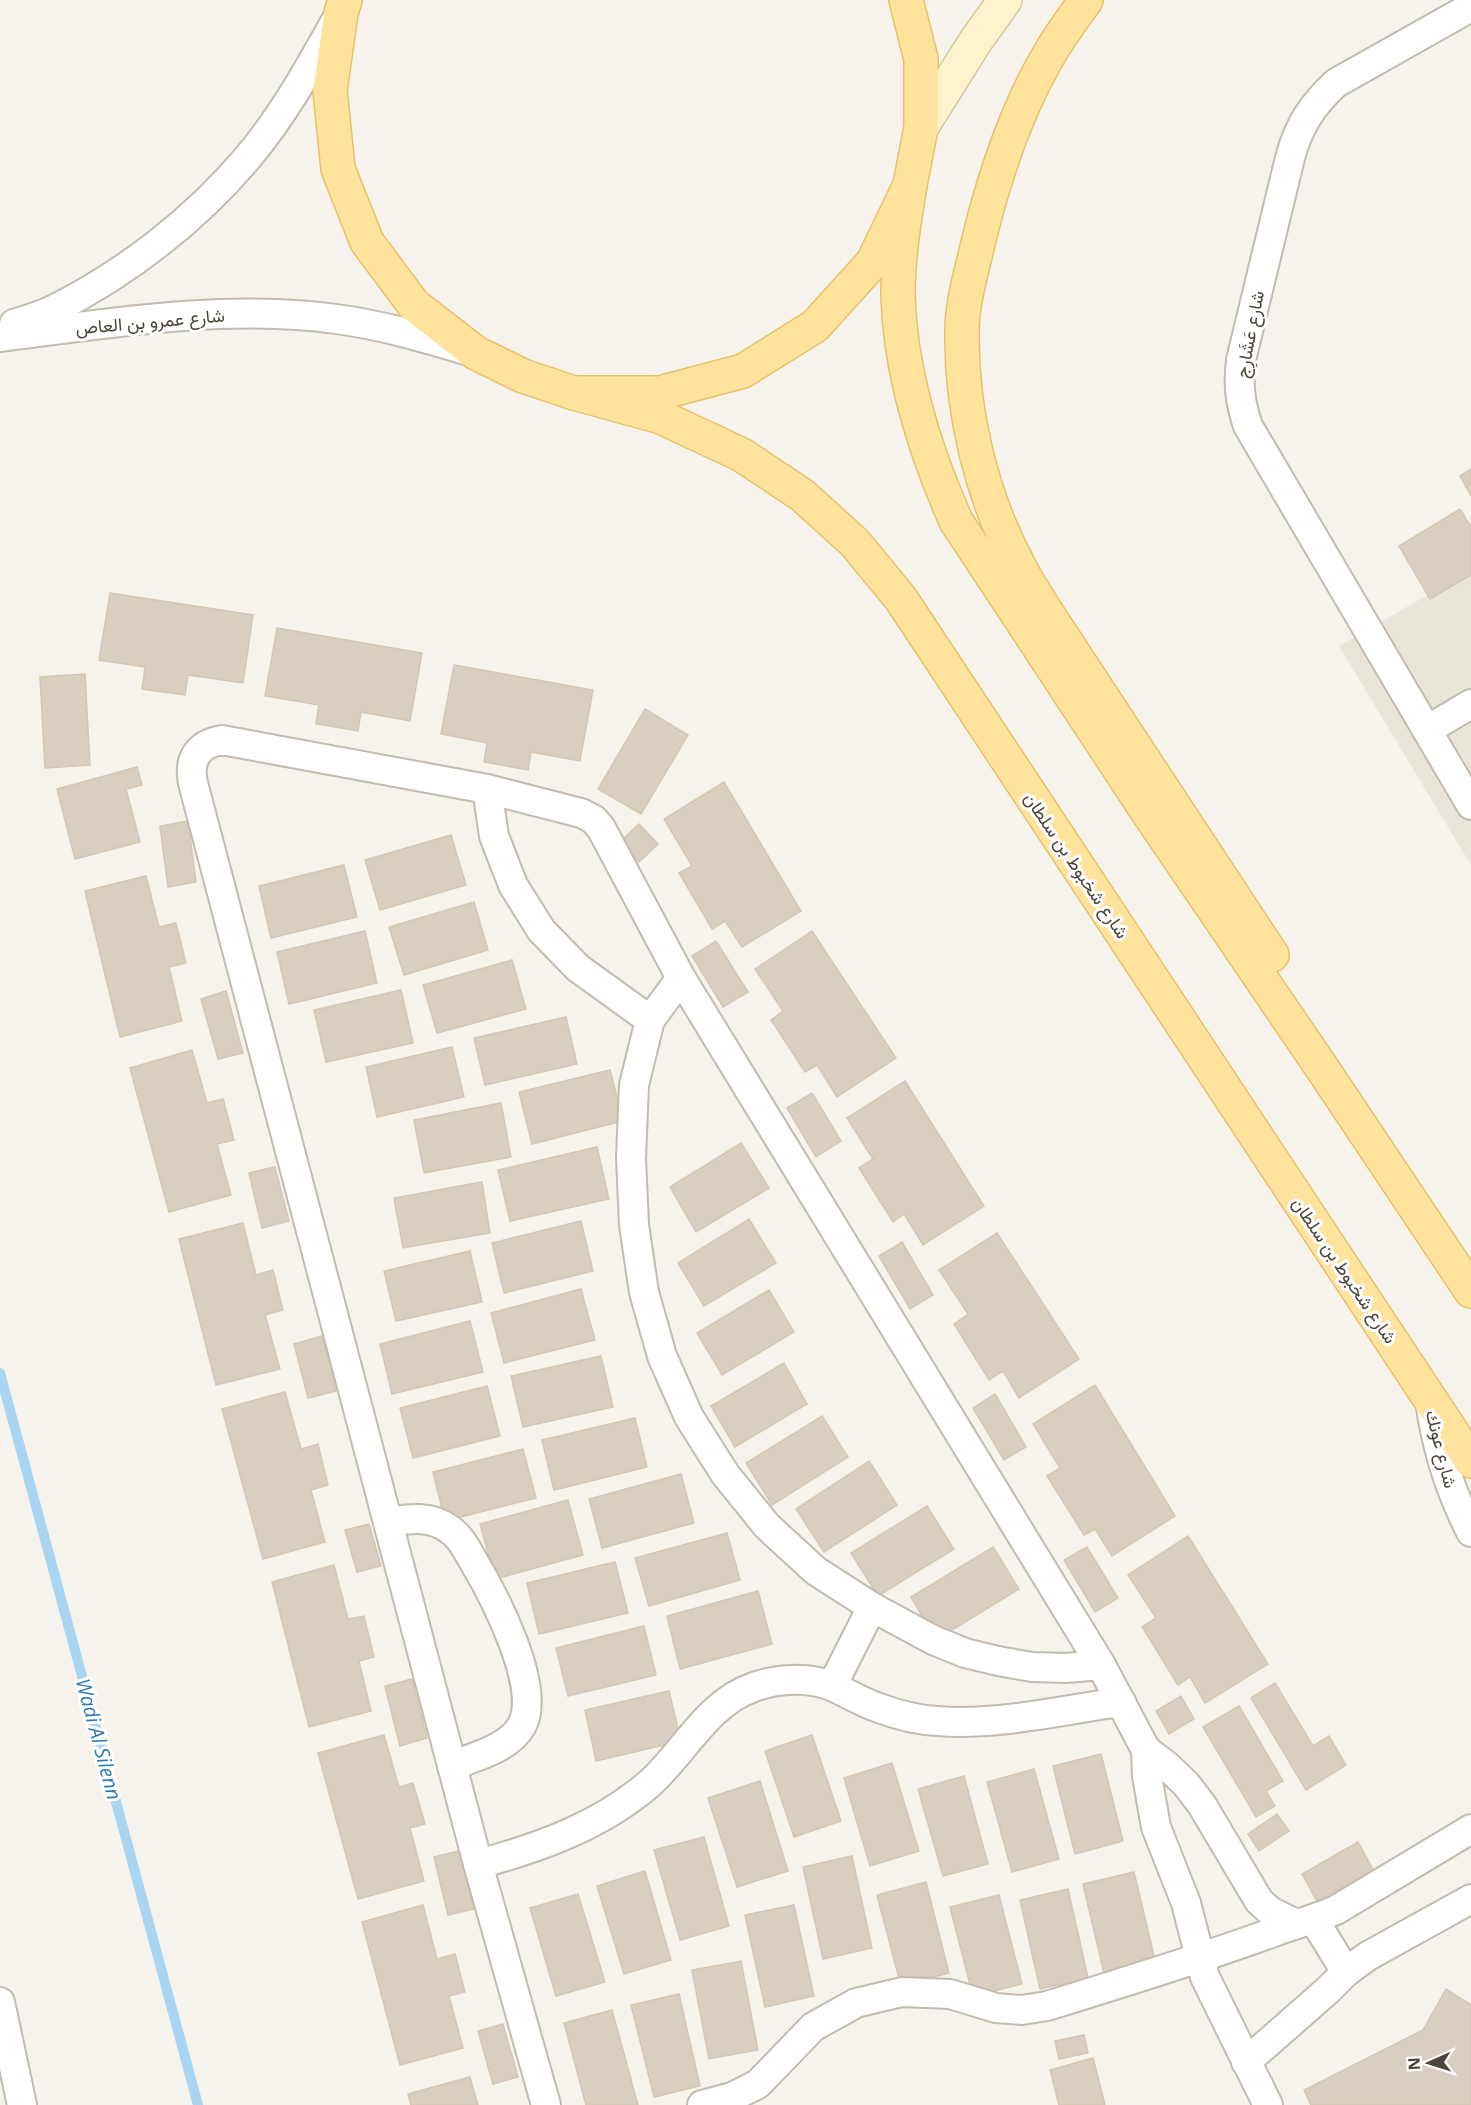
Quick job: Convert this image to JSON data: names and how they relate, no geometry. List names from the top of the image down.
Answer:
{
  "streets": {
    "main road": ["شارع شخبوط بن سلطان"],
    "street": ["شارع عمرو بن العاص", "شارع عَشَارِج", "شارع عونك"]
  },
  "crossings": [
    ["شارع عمرو بن العاص", "شارع شخبوط بن سلطان"],
    ["شارع شخبوط بن سلطان", "شارع عونك"]
  ],
  "water": ["Wadi Al Silenn"],
  "north": "left"
}
